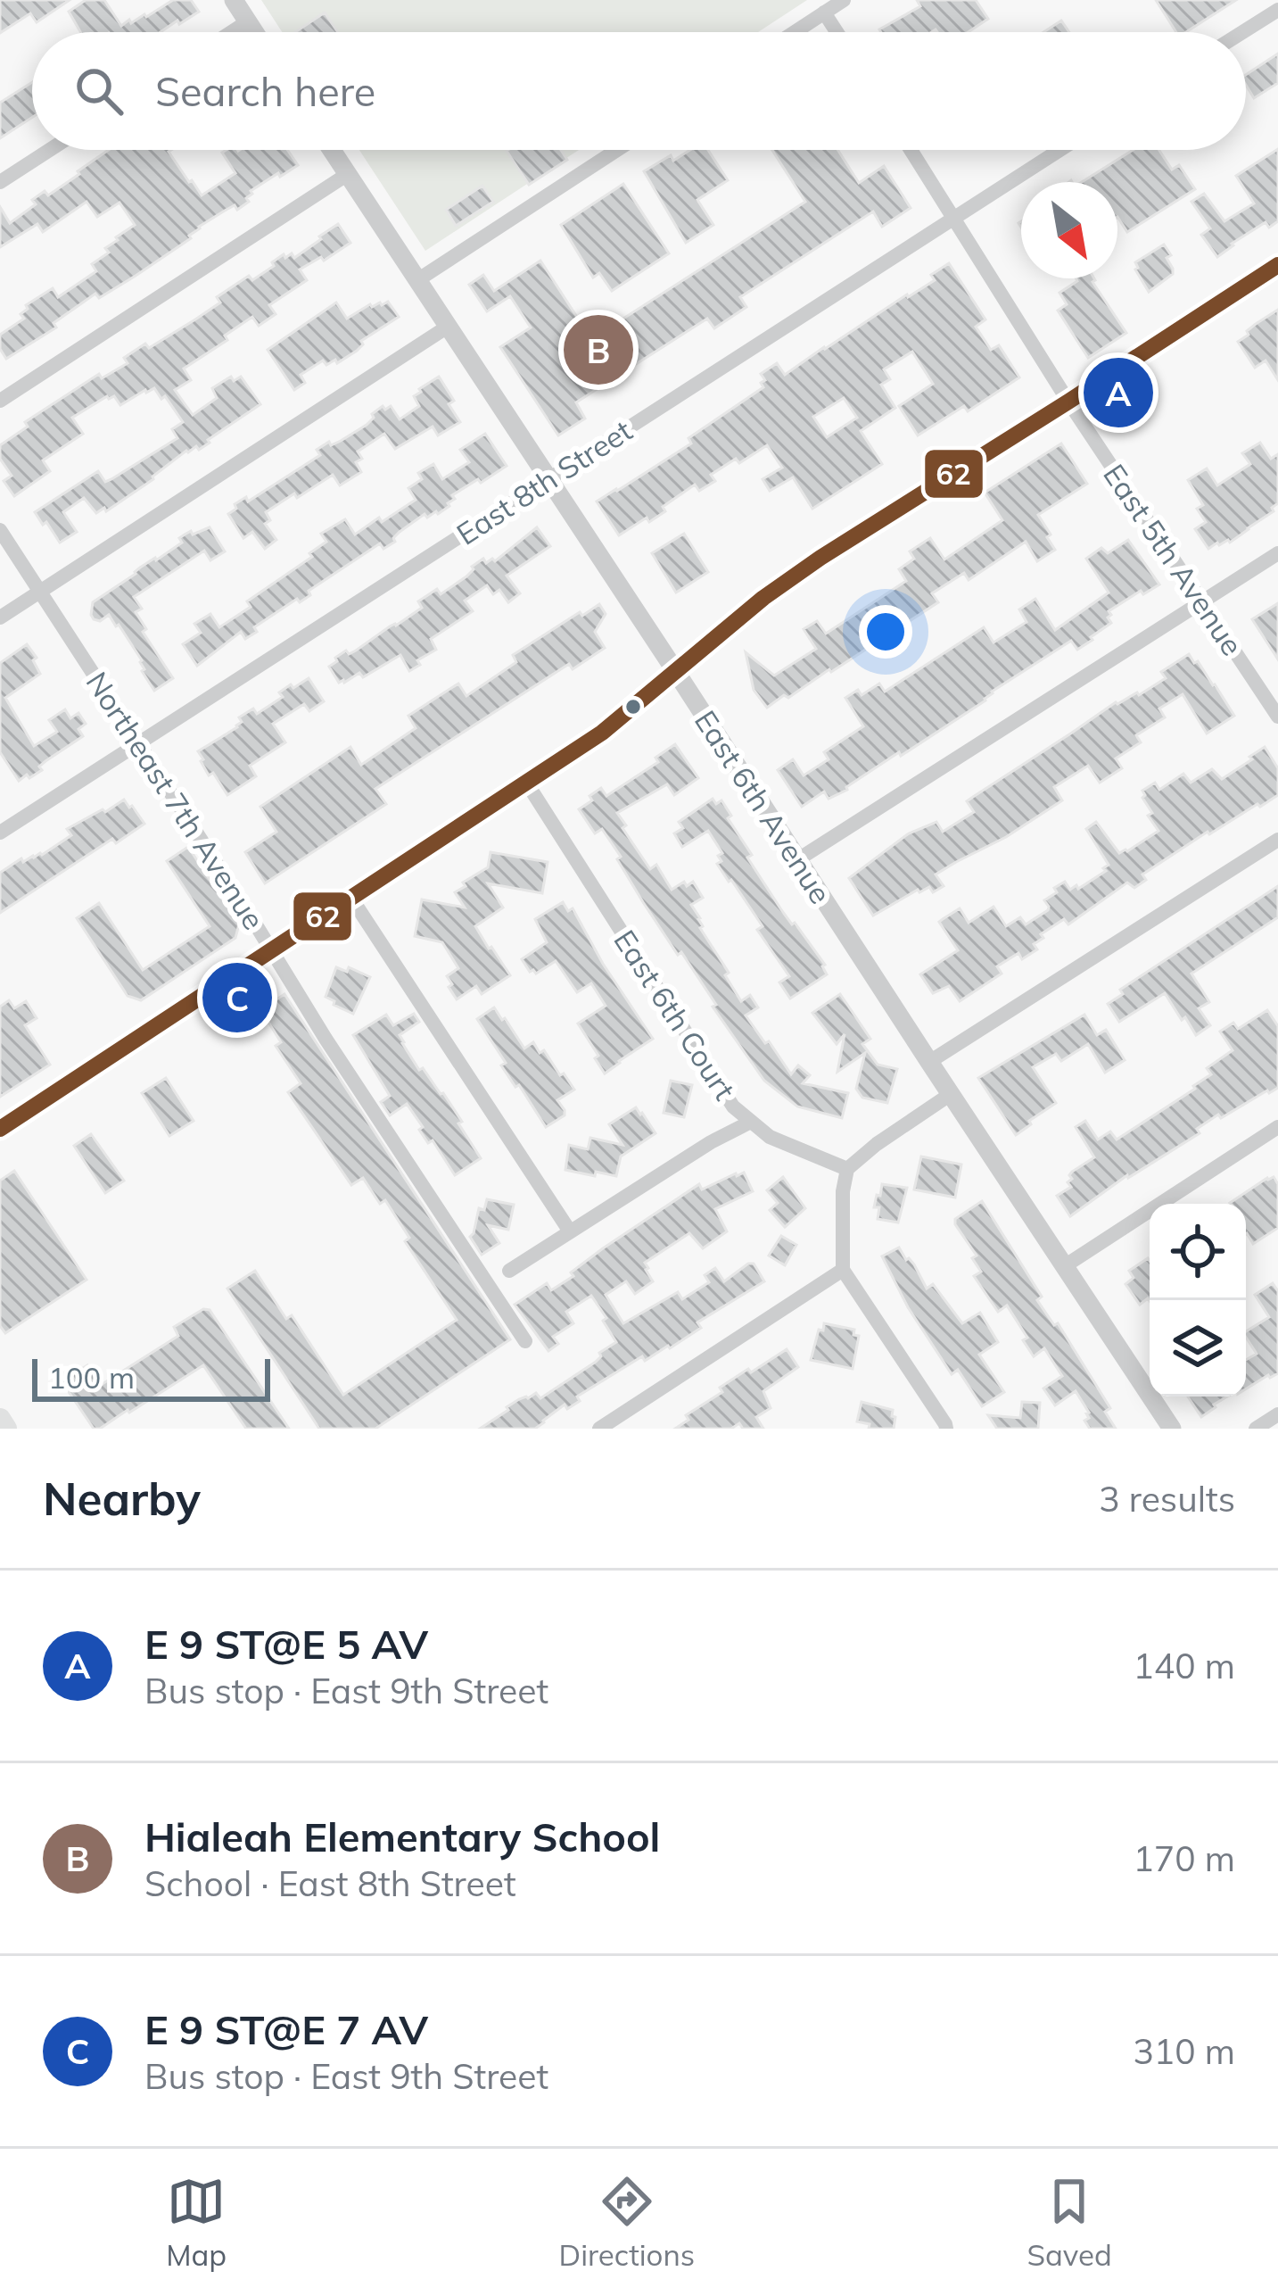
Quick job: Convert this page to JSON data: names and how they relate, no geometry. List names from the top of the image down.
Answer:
{
  "streets": {
    "street": [
      "East 8th Street",
      "East 5th Avenue",
      "Northeast 7th Avenue",
      "East 6th Avenue",
      "East 6th Court"
    ]
  },
  "crossings": [
    ["East 8th Street", "East 5th Avenue"],
    ["East 8th Street", "Northeast 7th Avenue"],
    ["East 8th Street", "East 6th Avenue"]
  ],
  "lines": ["transit line 62"],
  "scale_bar": "100 m",
  "north": "bottom right",
  "page": {
    "search": "Search here",
    "pins": ["B", "A", "C"],
    "scale": "100 m",
    "heading": ["Nearby", "3 results"],
    "list": [
      {
        "mark": "A",
        "name": "E 9 ST@E 5 AV",
        "note": "Bus stop · East 9th Street",
        "value": "140 m"
      },
      {
        "mark": "B",
        "name": "Hialeah Elementary School",
        "note": "School · East 8th Street",
        "value": "170 m"
      },
      {
        "mark": "C",
        "name": "E 9 ST@E 7 AV",
        "note": "Bus stop · East 9th Street",
        "value": "310 m"
      }
    ],
    "nav": ["Map", "Directions", "Saved"]
  }
}
